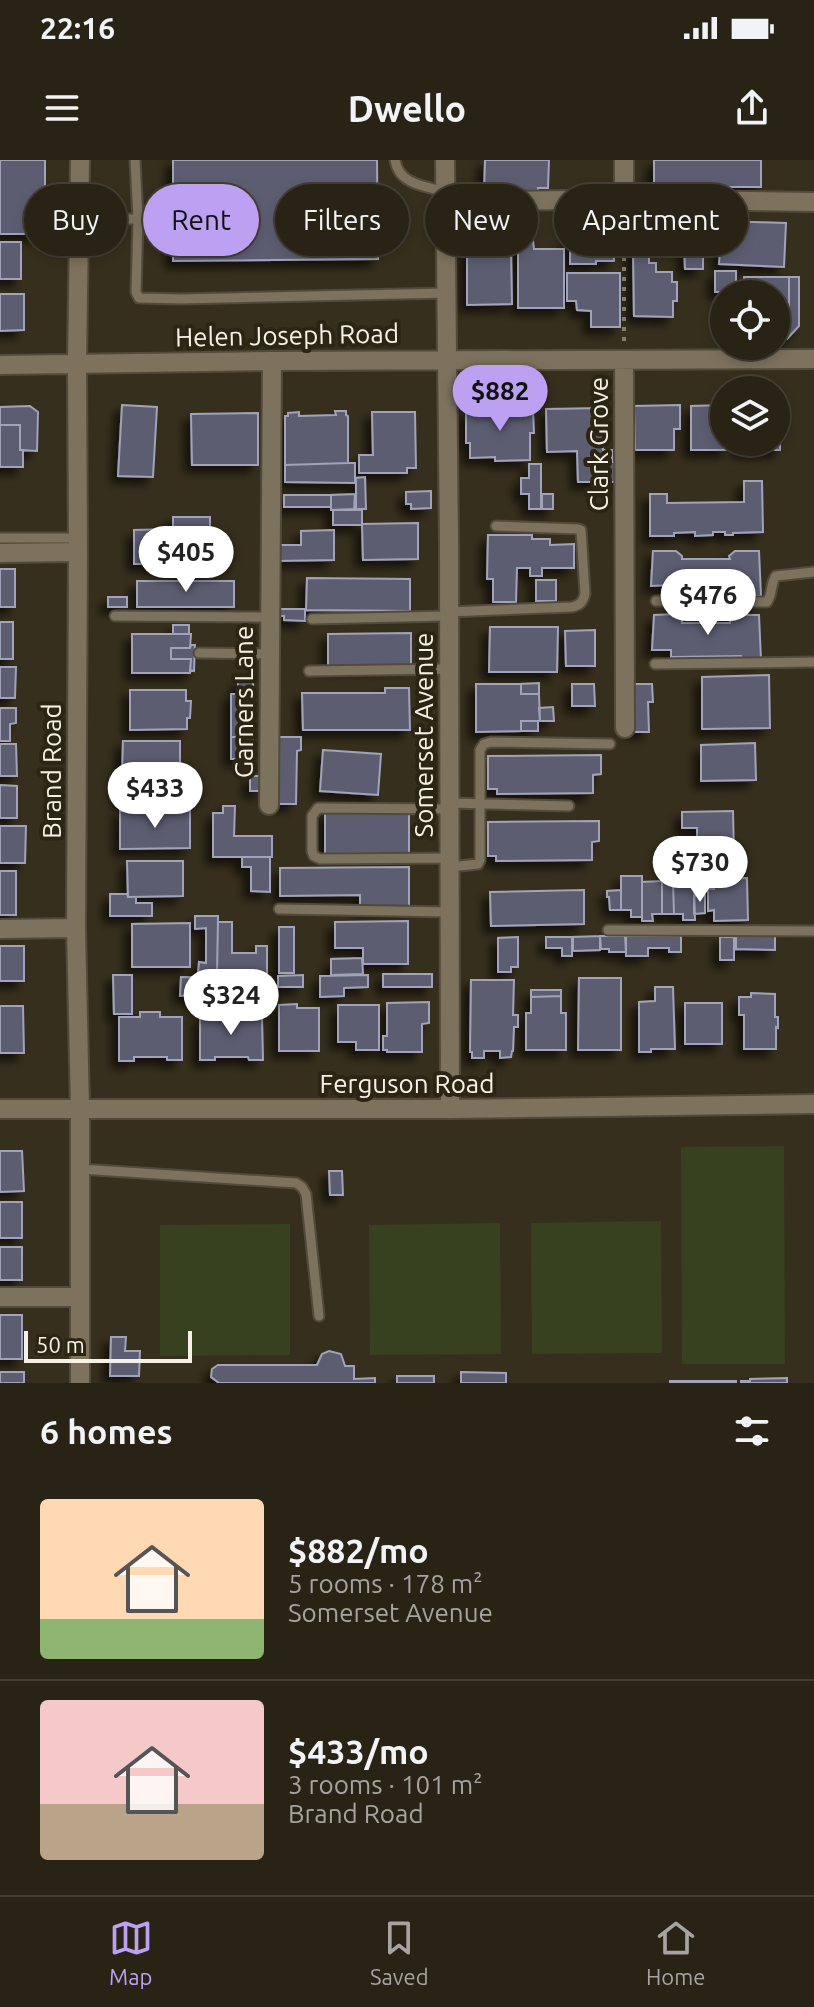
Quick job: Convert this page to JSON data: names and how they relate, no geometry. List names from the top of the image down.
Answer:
{
  "streets": {
    "street": [
      "Helen Joseph Road",
      "Clark Grove",
      "Garners Lane",
      "Somerset Avenue",
      "Brand Road",
      "Ferguson Road"
    ]
  },
  "crossings": [
    ["Helen Joseph Road", "Clark Grove"],
    ["Helen Joseph Road", "Garners Lane"],
    ["Helen Joseph Road", "Somerset Avenue"],
    ["Helen Joseph Road", "Brand Road"],
    ["Somerset Avenue", "Ferguson Road"],
    ["Brand Road", "Ferguson Road"]
  ],
  "scale_bar": "50 m",
  "page": {
    "status": "22:16",
    "header": "Dwello",
    "chip": [
      "Buy",
      "Rent",
      "Filters",
      "New",
      "Apartment"
    ],
    "price": [
      "$882",
      "$405",
      "$476",
      "$433",
      "$730",
      "$324"
    ],
    "scale": "50 m",
    "heading": "6 homes",
    "list": [
      {
        "name": "$882/mo",
        "note": "5 rooms · 178 m² · Somerset Avenue"
      },
      {
        "name": "$433/mo",
        "note": "3 rooms · 101 m² · Brand Road"
      }
    ],
    "tabs": ["Map", "Saved", "Home"]
  }
}
